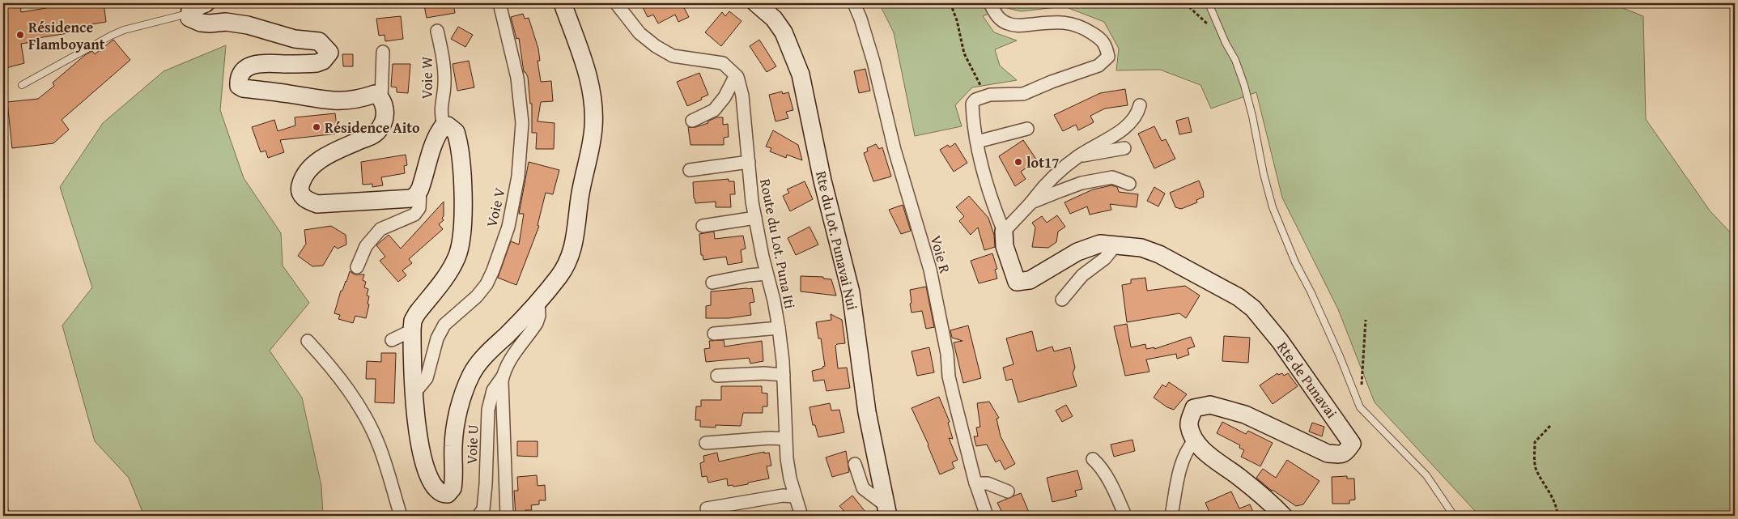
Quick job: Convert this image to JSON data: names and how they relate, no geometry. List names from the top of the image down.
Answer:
{
  "streets": {
    "main road": ["Rte du Lot. Punavai Nui", "Rte de Punavai"],
    "street": [
      "Voie W",
      "Voie V",
      "Route du Lot. Puna Iti",
      "Voie R",
      "Voie U"
    ]
  },
  "places": ["Résidence Flamboyant", "Résidence Aito", "lot17"]
}
